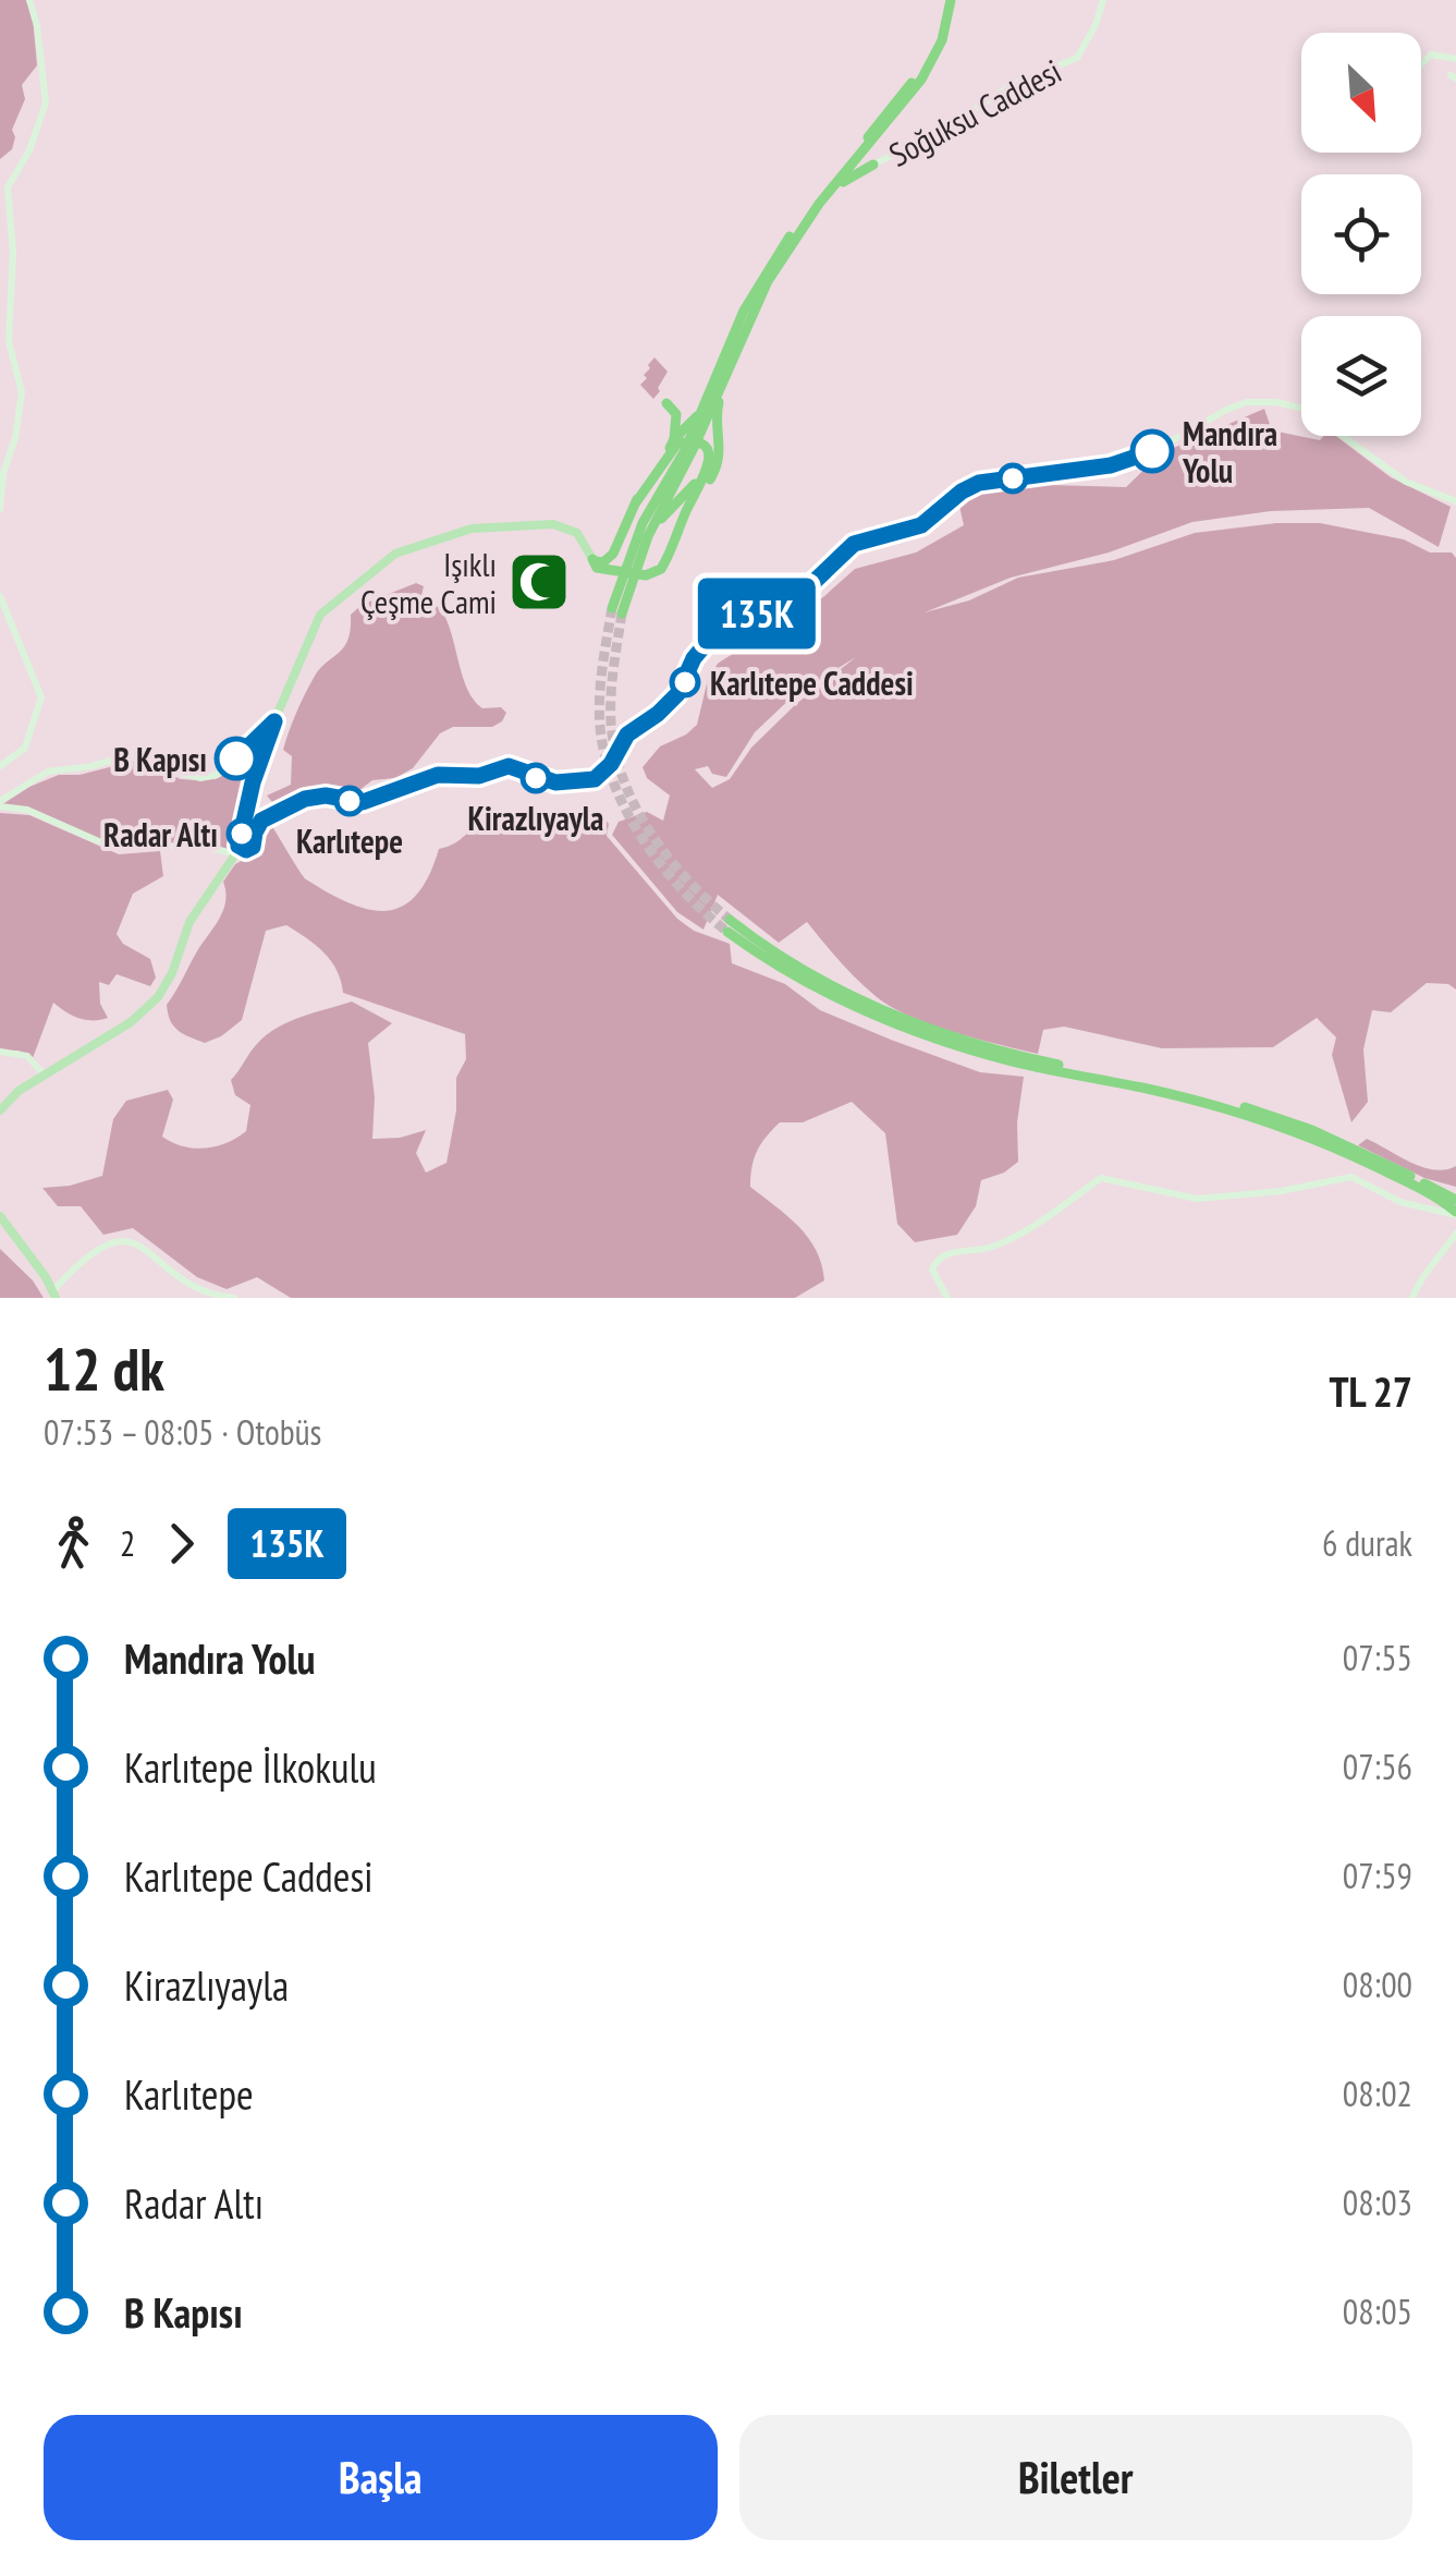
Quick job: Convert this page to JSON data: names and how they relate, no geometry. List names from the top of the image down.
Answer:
{
  "streets": {
    "main road": ["Soğuksu Caddesi"]
  },
  "places": {
    "other": [
      "Mandıra Yolu",
      "Karlıtepe Caddesi",
      "B Kapısı",
      "Kirazlıyayla",
      "Karlıtepe",
      "Radar Altı"
    ],
    "mosque": ["Işıklı Çeşme Cami"]
  },
  "lines": ["bus line 135K"],
  "north": "bottom right",
  "page": {
    "on_map": "135K",
    "heading": ["12 dk", "07:53 – 08:05 · Otobüs", "TL 27"],
    "legs": ["2", "135K", "6 durak"],
    "list": [
      {
        "name": "Mandıra Yolu",
        "value": "07:55"
      },
      {
        "name": "Karlıtepe İlkokulu",
        "value": "07:56"
      },
      {
        "name": "Karlıtepe Caddesi",
        "value": "07:59"
      },
      {
        "name": "Kirazlıyayla",
        "value": "08:00"
      },
      {
        "name": "Karlıtepe",
        "value": "08:02"
      },
      {
        "name": "Radar Altı",
        "value": "08:03"
      },
      {
        "name": "B Kapısı",
        "value": "08:05"
      }
    ],
    "buttons": ["Başla", "Biletler"]
  }
}
